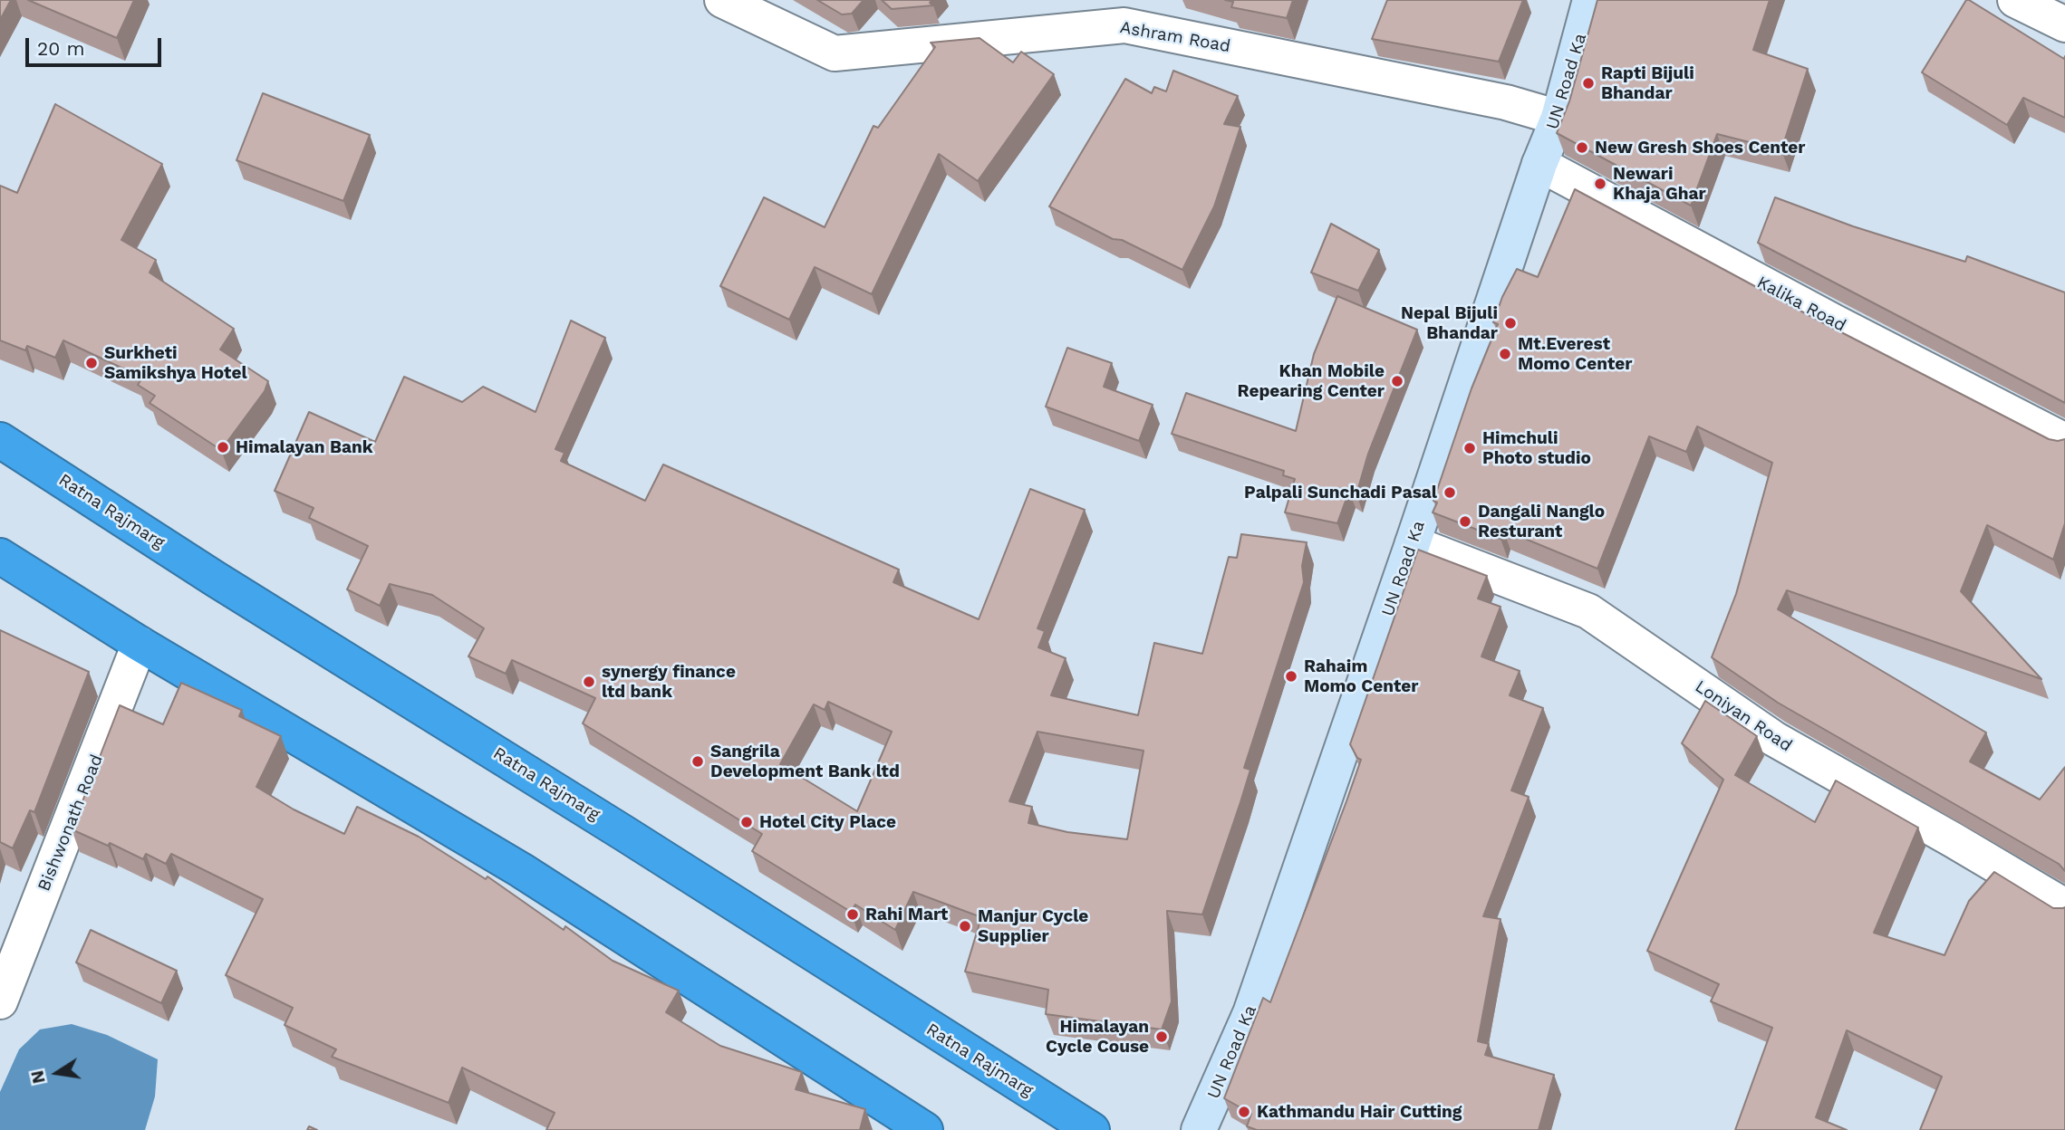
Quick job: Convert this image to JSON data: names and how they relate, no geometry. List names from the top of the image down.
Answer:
{
  "streets": {
    "highway": ["Ratna Rajmarg"],
    "street": [
      "Ashram Road",
      "UN Road Ka",
      "Kalika Road",
      "Loniyan Road",
      "Bishwonath Road"
    ]
  },
  "crossings": [
    ["Ashram Road", "UN Road Ka"],
    ["UN Road Ka", "Kalika Road"],
    ["UN Road Ka", "Loniyan Road"]
  ],
  "places": [
    "Rapti Bijuli Bhandar",
    "New Gresh Shoes Center",
    "Newari Khaja Ghar",
    "Nepal Bijuli Bhandar",
    "Mt.Everest Momo Center",
    "Surkheti Samikshya Hotel",
    "Khan Mobile Repearing Center",
    "Himalayan Bank",
    "Himchuli Photo studio",
    "Palpali Sunchadi Pasal",
    "Dangali Nanglo Resturant",
    "Rahaim Momo Center",
    "synergy finance ltd bank",
    "Sangrila Development Bank ltd",
    "Hotel City Place",
    "Rahi Mart",
    "Manjur Cycle Supplier",
    "Himalayan Cycle Couse",
    "Kathmandu Hair Cutting"
  ],
  "scale_bar": "20 m",
  "north": "left"
}
